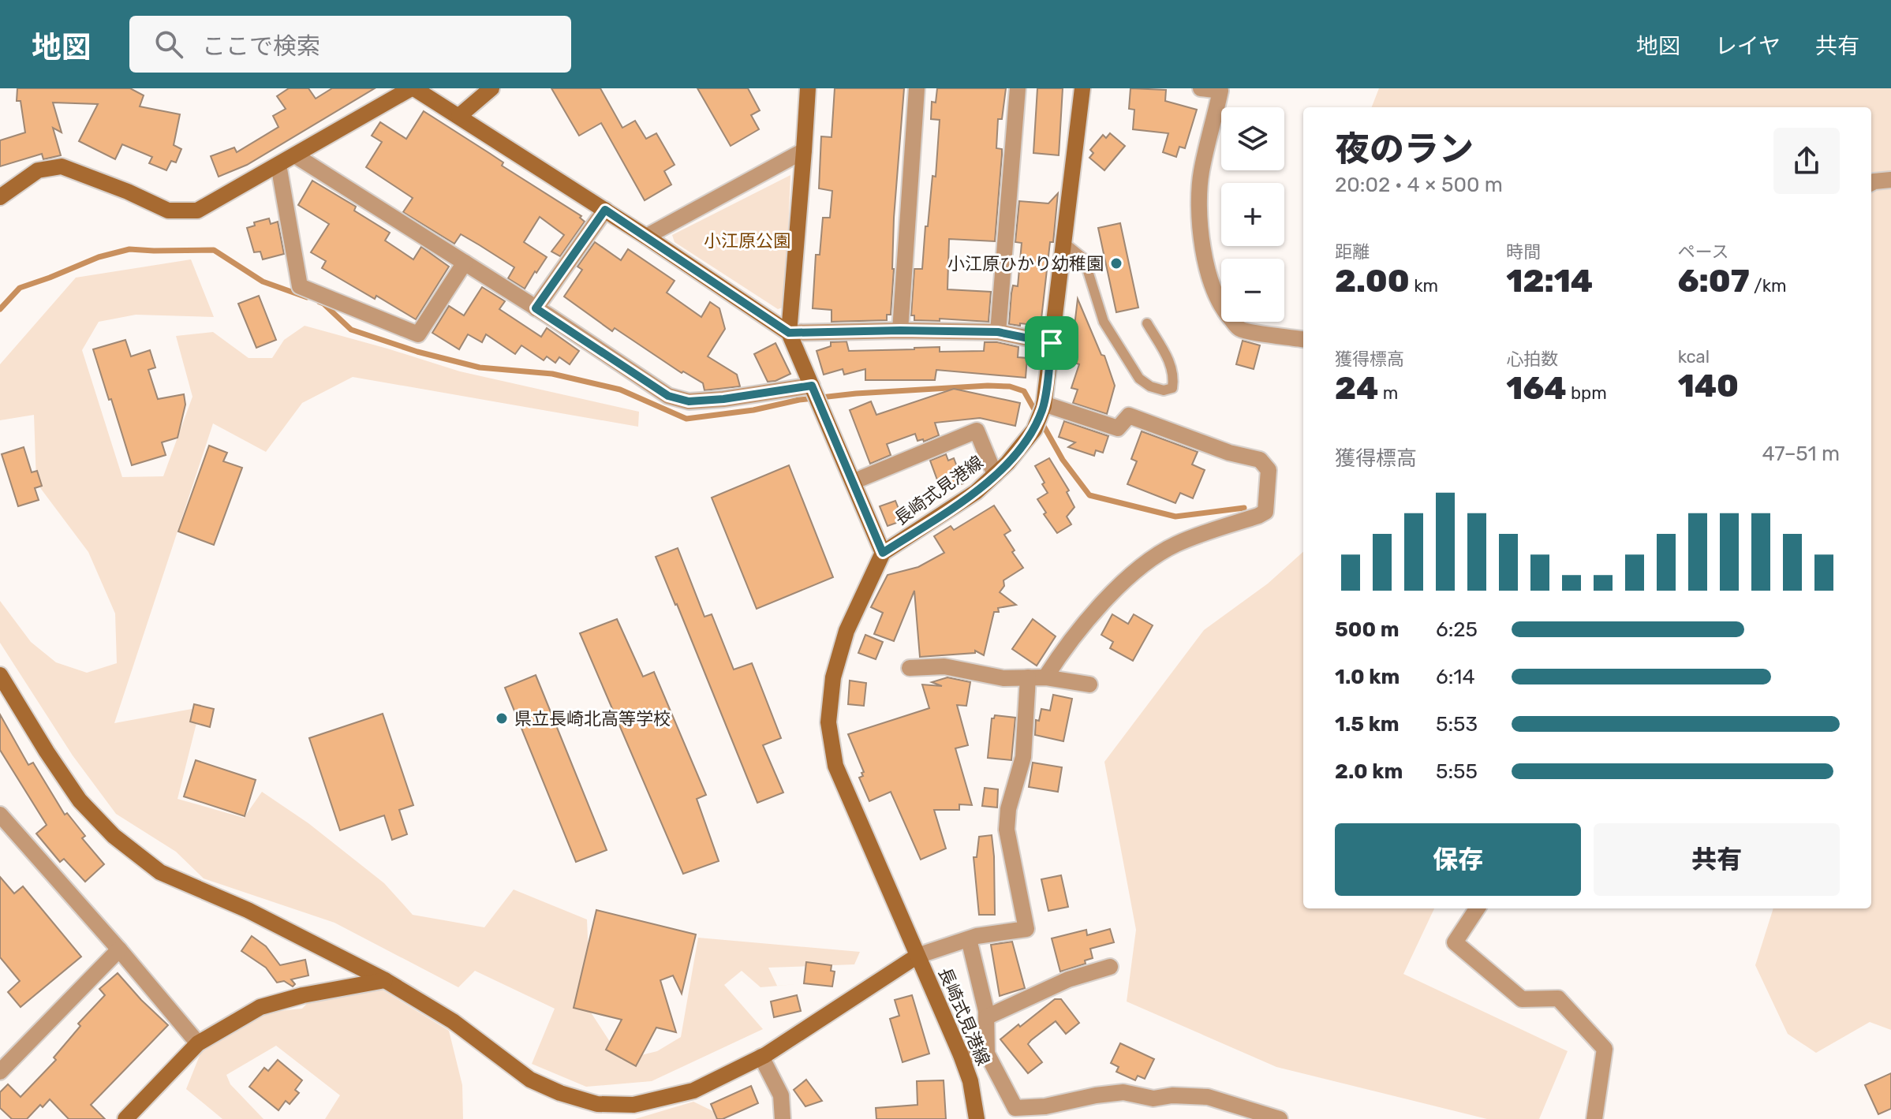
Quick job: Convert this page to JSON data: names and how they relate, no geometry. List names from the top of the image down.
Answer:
{
  "streets": {
    "street": ["長崎式見港線"]
  },
  "parks": ["小江原公園"],
  "places": ["小江原ひかり幼稚園", "県立長崎北高等学校"],
  "page": {
    "header": "地図",
    "search": "ここで検索",
    "nav": ["地図", "レイヤ", "共有"],
    "map_buttons": ["+", "−"],
    "heading": ["夜のラン", "20:02 · 4 × 500 m"],
    "stats": [
      ["距離", "2.00 km"],
      ["時間", "12:14"],
      ["ペース", "6:07 /km"],
      ["獲得標高", "24 m"],
      ["心拍数", "164 bpm"],
      ["kcal", "140"]
    ],
    "chart": ["獲得標高", "47–51 m"],
    "list": [
      {
        "name": "500 m",
        "note": "6:25"
      },
      {
        "name": "1.0 km",
        "note": "6:14"
      },
      {
        "name": "1.5 km",
        "note": "5:53"
      },
      {
        "name": "2.0 km",
        "note": "5:55"
      }
    ],
    "buttons": ["保存", "共有"]
  }
}
